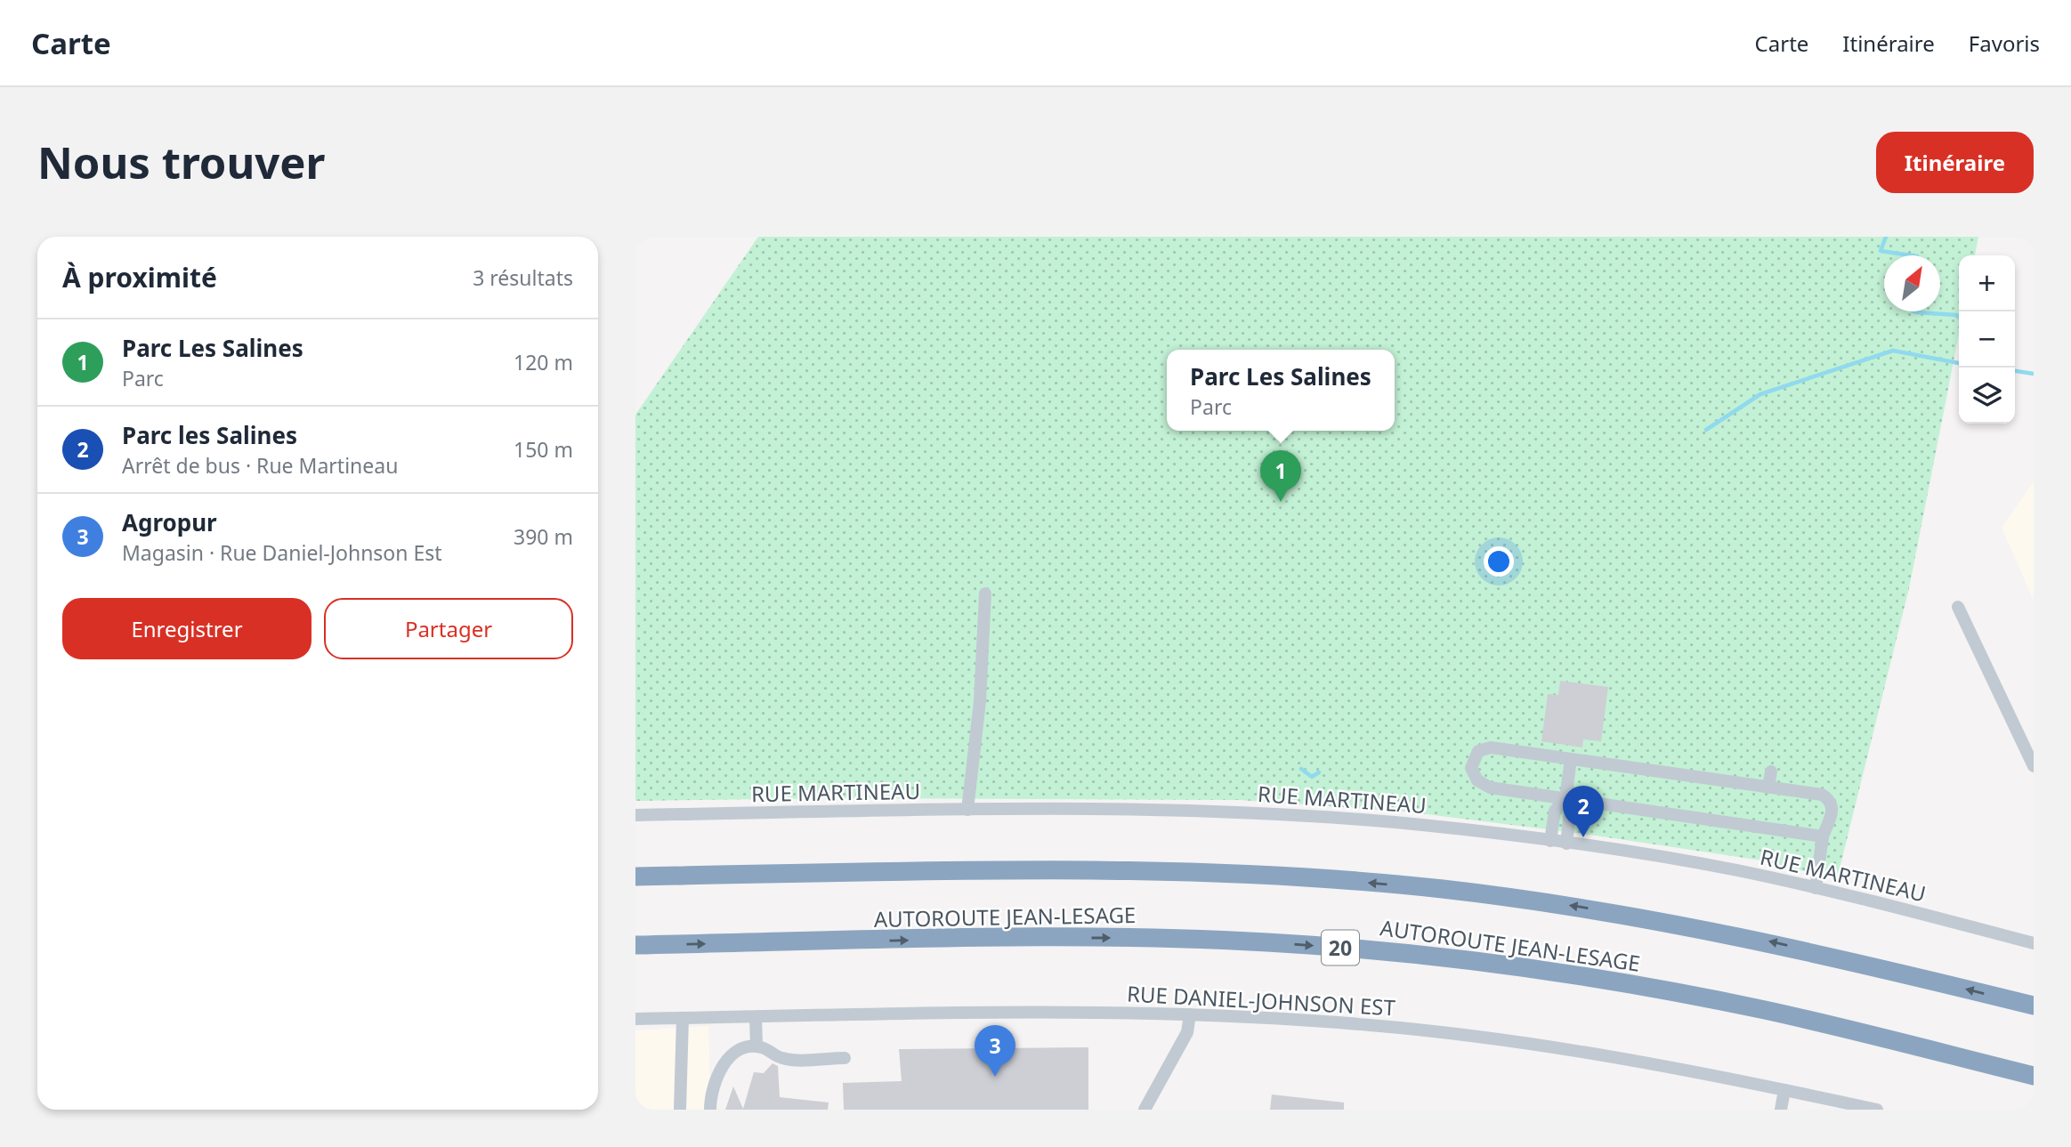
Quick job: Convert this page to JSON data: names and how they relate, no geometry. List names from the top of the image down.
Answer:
{
  "streets": {
    "highway": ["AUTOROUTE JEAN-LESAGE", "20"],
    "street": ["RUE MARTINEAU", "RUE DANIEL-JOHNSON EST"]
  },
  "north": "top right",
  "page": {
    "header": "Carte",
    "nav": ["Carte", "Itinéraire", "Favoris"],
    "buttons": [
      "Itinéraire",
      ["Enregistrer", "Partager"]
    ],
    "title": "Nous trouver",
    "heading": ["À proximité", "3 résultats"],
    "map_buttons": ["+", "−"],
    "list": [
      {
        "mark": "1",
        "name": "Parc Les Salines",
        "note": "Parc",
        "value": "120 m"
      },
      {
        "mark": "2",
        "name": "Parc les Salines",
        "note": "Arrêt de bus · Rue Martineau",
        "value": "150 m"
      },
      {
        "mark": "3",
        "name": "Agropur",
        "note": "Magasin · Rue Daniel-Johnson Est",
        "value": "390 m"
      }
    ],
    "popup": ["Parc Les Salines", "Parc"],
    "pins": ["1", "2", "3"]
  }
}
